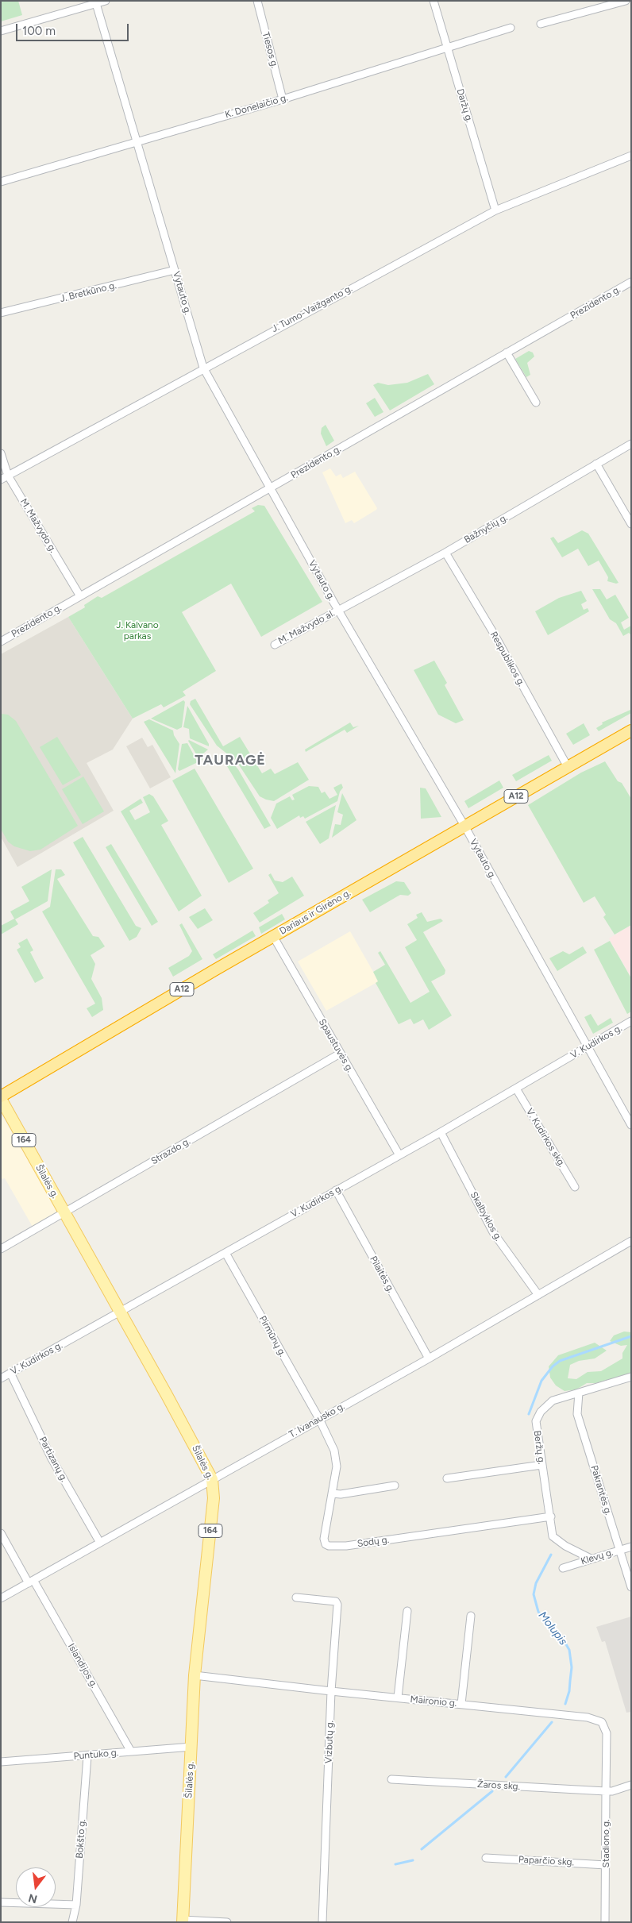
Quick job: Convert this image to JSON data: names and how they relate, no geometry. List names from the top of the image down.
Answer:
{
  "streets": {
    "highway": ["A12", "Dariaus ir Girėno g."],
    "main road": ["164", "Šilalės g."],
    "street": [
      "Tiesos g.",
      "Daržų g.",
      "K. Donelaičio g.",
      "J. Bretkūno g.",
      "Vytauto g.",
      "Prezidento g.",
      "J. Tumo-Vaižganto g.",
      "M. Mažvydo g.",
      "Bažnyčių g.",
      "M. Mažvydo al.",
      "Respublikos g.",
      "V. Kudirkos g.",
      "Spaustuvės g.",
      "V. Kudirkos skg.",
      "Strazdo g.",
      "Skalbyklos g.",
      "Pilaitės g.",
      "Pirmūnų g.",
      "T. Ivanausko g.",
      "Beržų g.",
      "Partizanų g.",
      "Pakrantės g.",
      "Sodų g.",
      "Klevų g.",
      "Islandijos g.",
      "Maironio g.",
      "Vizbutų g.",
      "Puntuko g.",
      "Žaros skg.",
      "Bokšto g.",
      "Stadiono g.",
      "Paparčio skg."
    ]
  },
  "crossings": [
    ["Tiesos g.", "K. Donelaičio g."],
    ["Daržų g.", "K. Donelaičio g."],
    ["Daržų g.", "J. Tumo-Vaižganto g."],
    ["K. Donelaičio g.", "Vytauto g."],
    ["J. Bretkūno g.", "Vytauto g."],
    ["Vytauto g.", "Prezidento g."],
    ["Vytauto g.", "J. Tumo-Vaižganto g."],
    ["Vytauto g.", "Bažnyčių g."],
    ["Vytauto g.", "M. Mažvydo al."],
    ["Vytauto g.", "Dariaus ir Girėno g."],
    ["Vytauto g.", "V. Kudirkos g."],
    ["Prezidento g.", "M. Mažvydo g."],
    ["J. Tumo-Vaižganto g.", "M. Mažvydo g."],
    ["Bažnyčių g.", "M. Mažvydo al."],
    ["Bažnyčių g.", "Respublikos g."],
    ["Respublikos g.", "Dariaus ir Girėno g."],
    ["Dariaus ir Girėno g.", "Spaustuvės g."],
    ["Dariaus ir Girėno g.", "Šilalės g."],
    ["V. Kudirkos g.", "Spaustuvės g."],
    ["V. Kudirkos g.", "V. Kudirkos skg."],
    ["V. Kudirkos g.", "Šilalės g."],
    ["V. Kudirkos g.", "Skalbyklos g."],
    ["V. Kudirkos g.", "Pilaitės g."],
    ["V. Kudirkos g.", "Pirmūnų g."],
    ["V. Kudirkos g.", "Partizanų g."],
    ["Spaustuvės g.", "Strazdo g."],
    ["Strazdo g.", "Šilalės g."],
    ["Šilalės g.", "T. Ivanausko g."],
    ["Šilalės g.", "Maironio g."],
    ["Šilalės g.", "Puntuko g."],
    ["Skalbyklos g.", "T. Ivanausko g."],
    ["Pilaitės g.", "T. Ivanausko g."],
    ["Pirmūnų g.", "T. Ivanausko g."],
    ["Pirmūnų g.", "Sodų g."],
    ["T. Ivanausko g.", "Partizanų g."],
    ["T. Ivanausko g.", "Sodų g."],
    ["T. Ivanausko g.", "Islandijos g."],
    ["Beržų g.", "Pakrantės g."],
    ["Beržų g.", "Sodų g."],
    ["Beržų g.", "Klevų g."],
    ["Pakrantės g.", "Klevų g."],
    ["Islandijos g.", "Puntuko g."],
    ["Maironio g.", "Vizbutų g."],
    ["Maironio g.", "Žaros skg."],
    ["Maironio g.", "Stadiono g."],
    ["Puntuko g.", "Bokšto g."],
    ["Žaros skg.", "Stadiono g."],
    ["Stadiono g.", "Paparčio skg."]
  ],
  "districts": ["TAURAGĖ"],
  "water": ["Molupis"],
  "parks": ["J. Kalvano parkas"],
  "scale_bar": "100 m",
  "north": "bottom"
}
